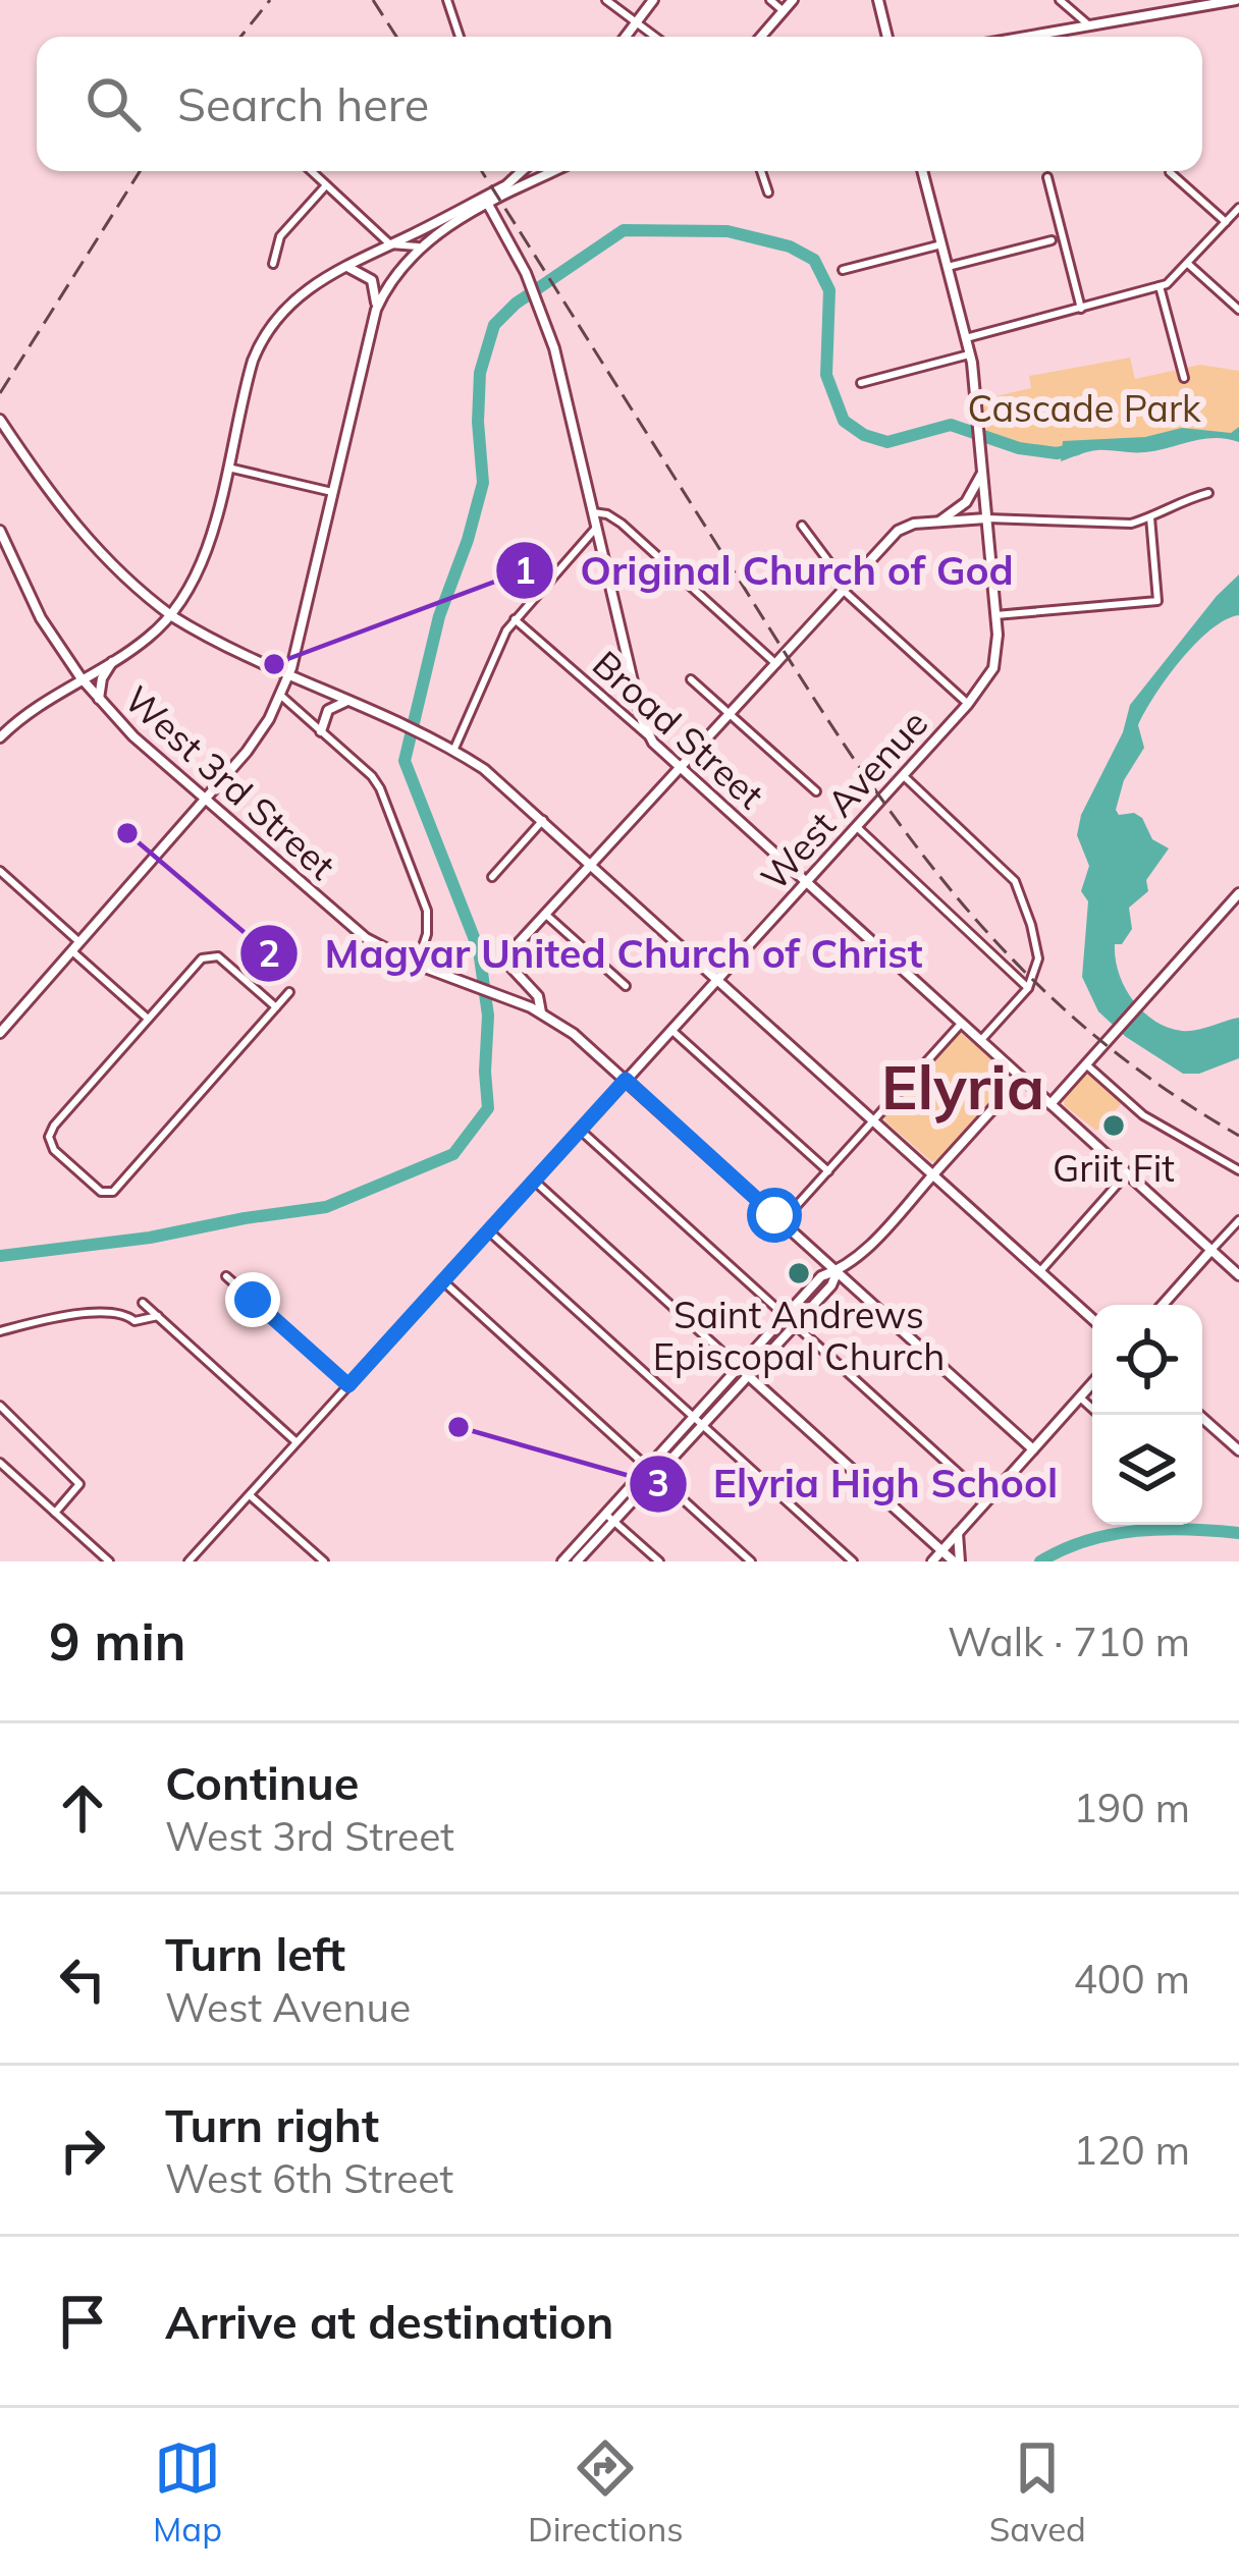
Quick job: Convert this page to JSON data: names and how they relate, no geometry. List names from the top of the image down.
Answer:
{
  "streets": {
    "main road": ["Broad Street", "West 3rd Street", "West Avenue"]
  },
  "crossings": [
    ["Broad Street", "West Avenue"],
    ["West 3rd Street", "West Avenue"]
  ],
  "districts": ["Elyria"],
  "parks": ["Cascade Park"],
  "places": [
    "Original Church of God",
    "Magyar United Church of Christ",
    "Griit Fit",
    "Saint Andrews Episcopal Church",
    "Elyria High School"
  ],
  "page": {
    "search": "Search here",
    "heading": ["9 min", "Walk · 710 m"],
    "list": [
      ["Continue", "West 3rd Street", "190 m"],
      ["Turn left", "West Avenue", "400 m"],
      ["Turn right", "West 6th Street", "120 m"],
      "Arrive at destination"
    ],
    "nav": ["Map", "Directions", "Saved"]
  }
}
